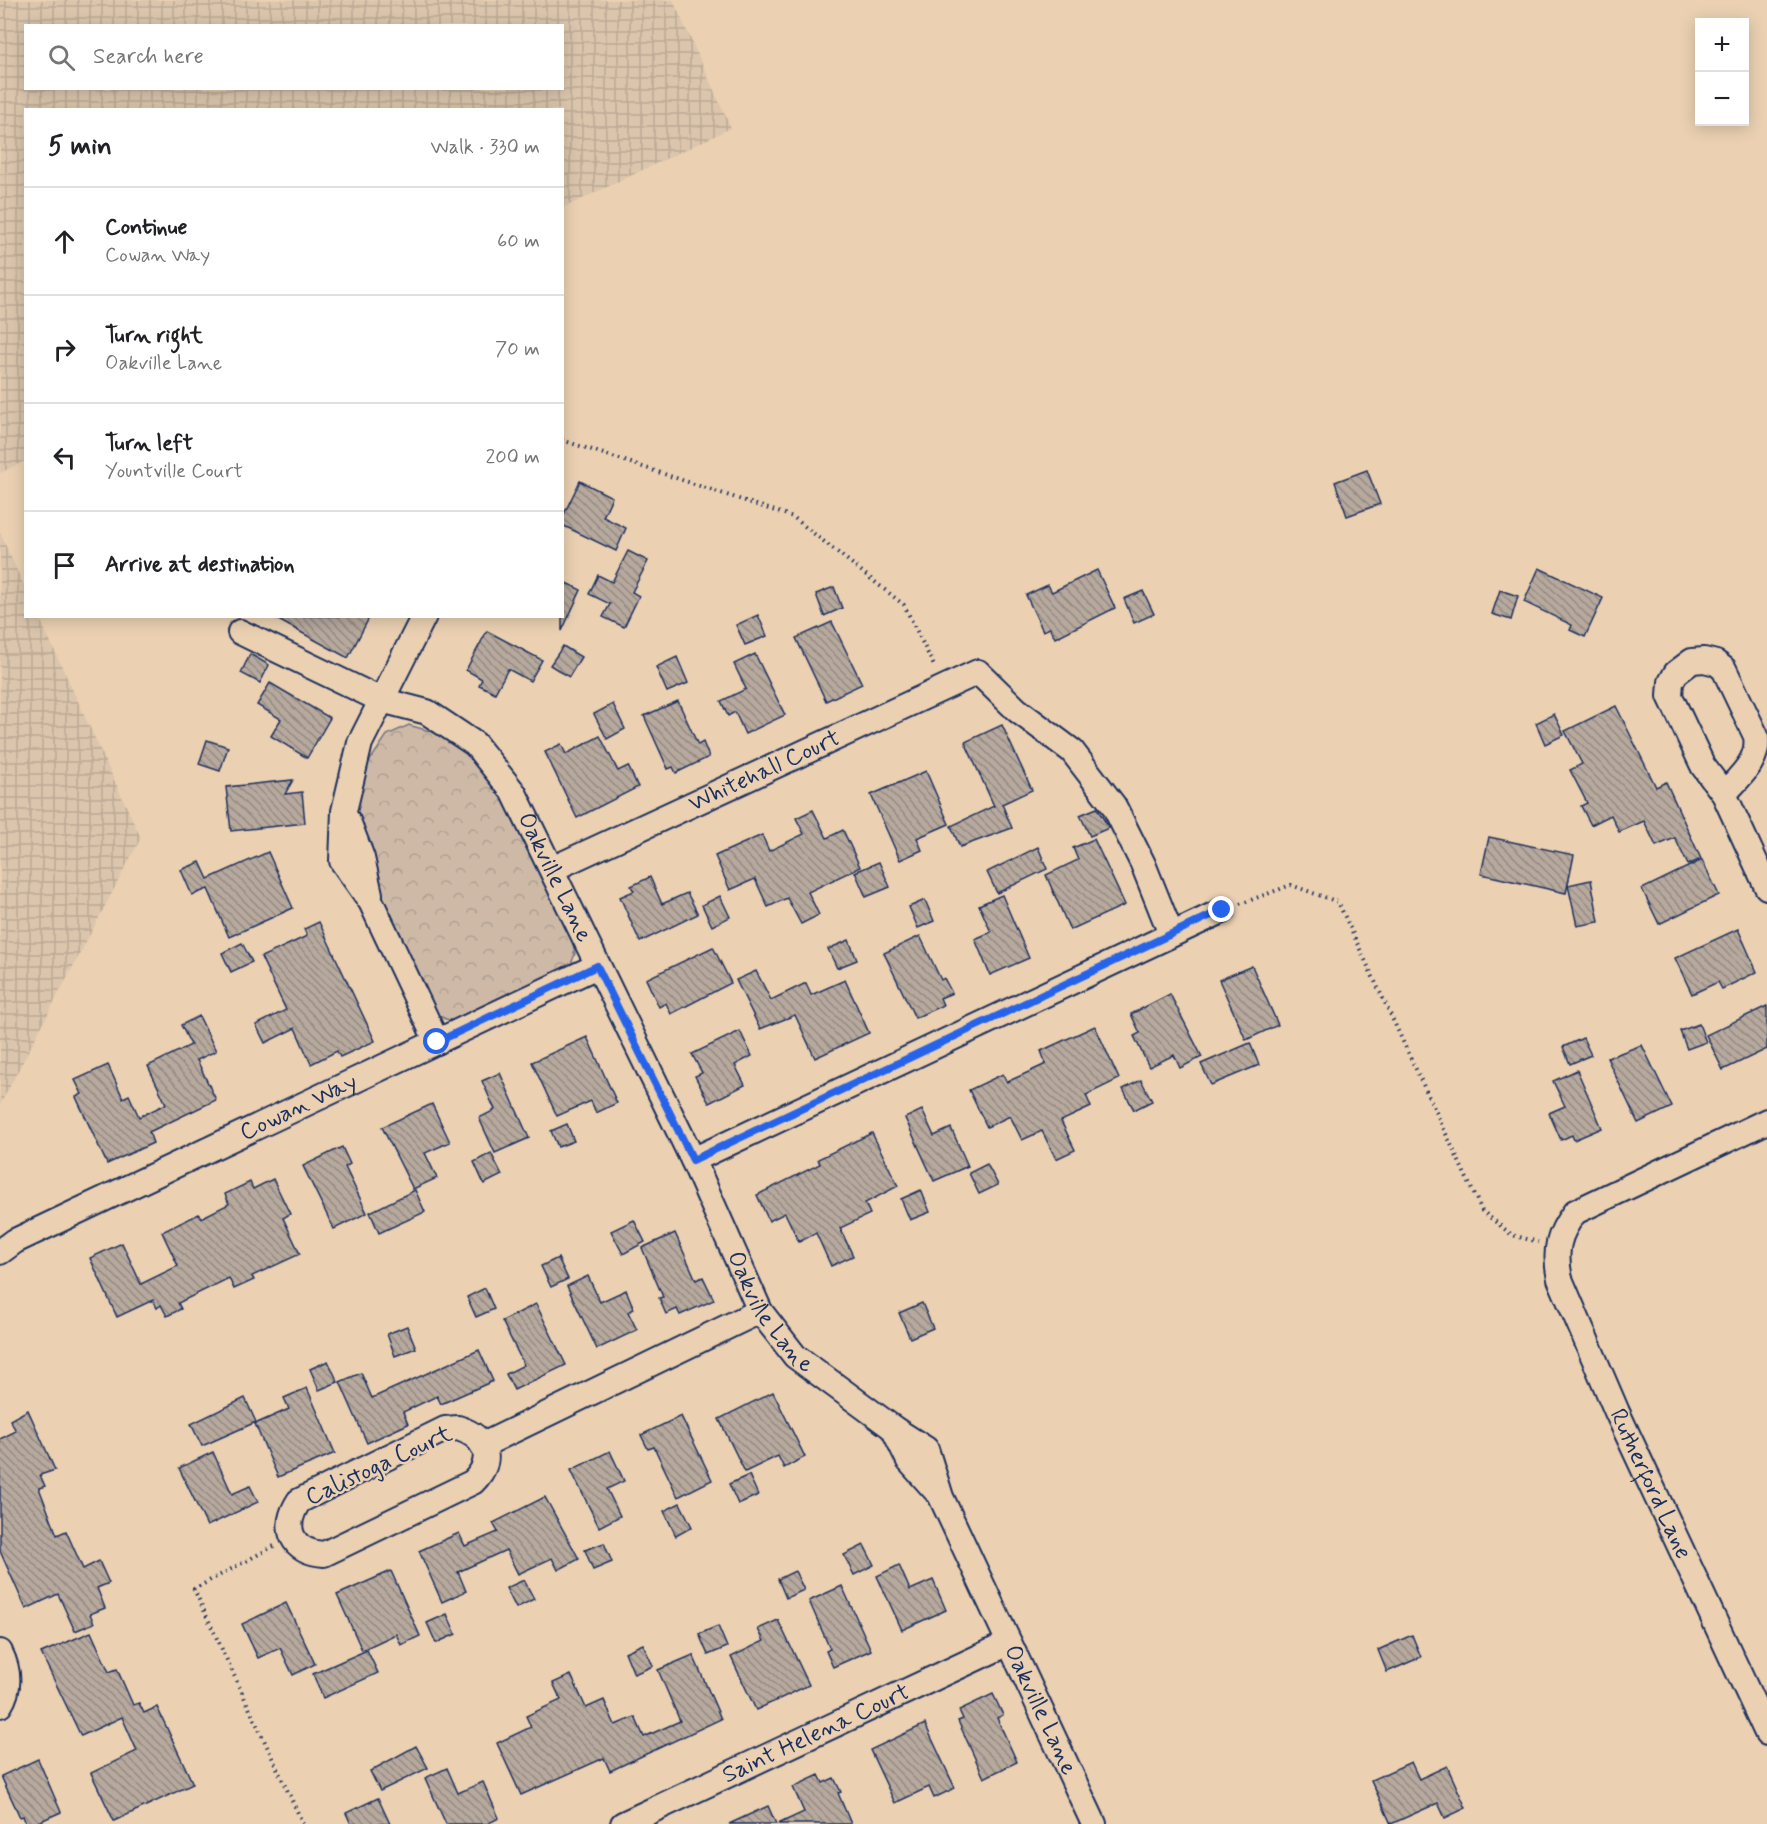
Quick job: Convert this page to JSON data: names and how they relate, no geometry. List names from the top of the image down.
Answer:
{
  "streets": {
    "street": [
      "Whitehall Court",
      "Oakville Lane",
      "Cowan Way",
      "Calistoga Court",
      "Rutherford Lane",
      "Saint Helena Court"
    ]
  },
  "crossings": [
    ["Whitehall Court", "Oakville Lane"],
    ["Oakville Lane", "Cowan Way"],
    ["Oakville Lane", "Calistoga Court"],
    ["Oakville Lane", "Saint Helena Court"]
  ],
  "page": {
    "map_buttons": ["+", "−"],
    "search": "Search here",
    "heading": ["5 min", "Walk · 330 m"],
    "list": [
      ["Continue", "Cowan Way", "60 m"],
      ["Turn right", "Oakville Lane", "70 m"],
      ["Turn left", "Yountville Court", "200 m"],
      "Arrive at destination"
    ]
  }
}
